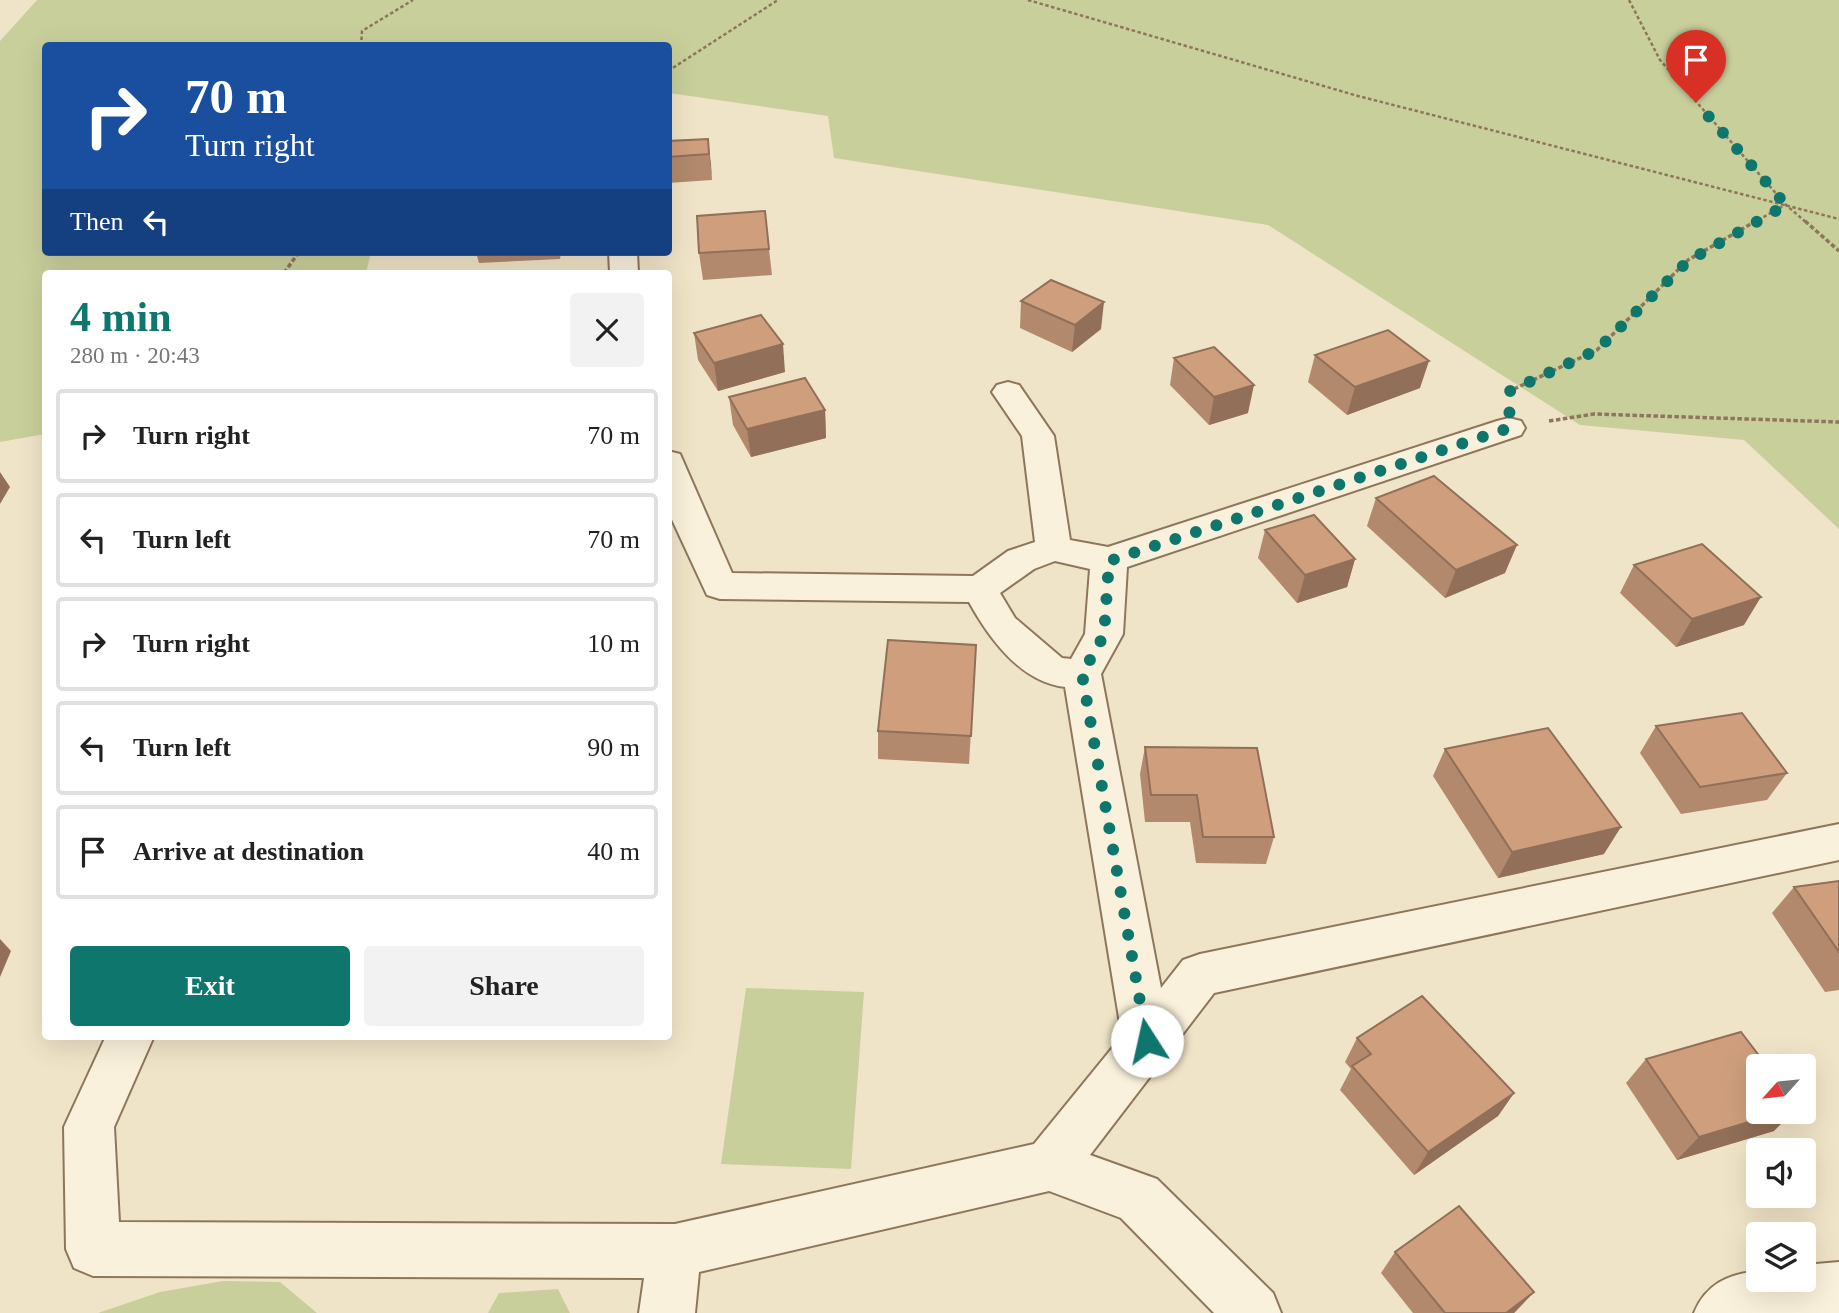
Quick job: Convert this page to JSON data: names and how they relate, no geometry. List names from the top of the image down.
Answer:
{
  "north": "bottom left",
  "page": {
    "turn": ["70 m", "Turn right"],
    "then": "Then",
    "heading": ["4 min", "280 m · 20:43"],
    "list": [
      {
        "name": "Turn right",
        "value": "70 m"
      },
      {
        "name": "Turn left",
        "value": "70 m"
      },
      {
        "name": "Turn right",
        "value": "10 m"
      },
      {
        "name": "Turn left",
        "value": "90 m"
      },
      {
        "name": "Arrive at destination",
        "value": "40 m"
      }
    ],
    "buttons": ["Exit", "Share"]
  }
}
